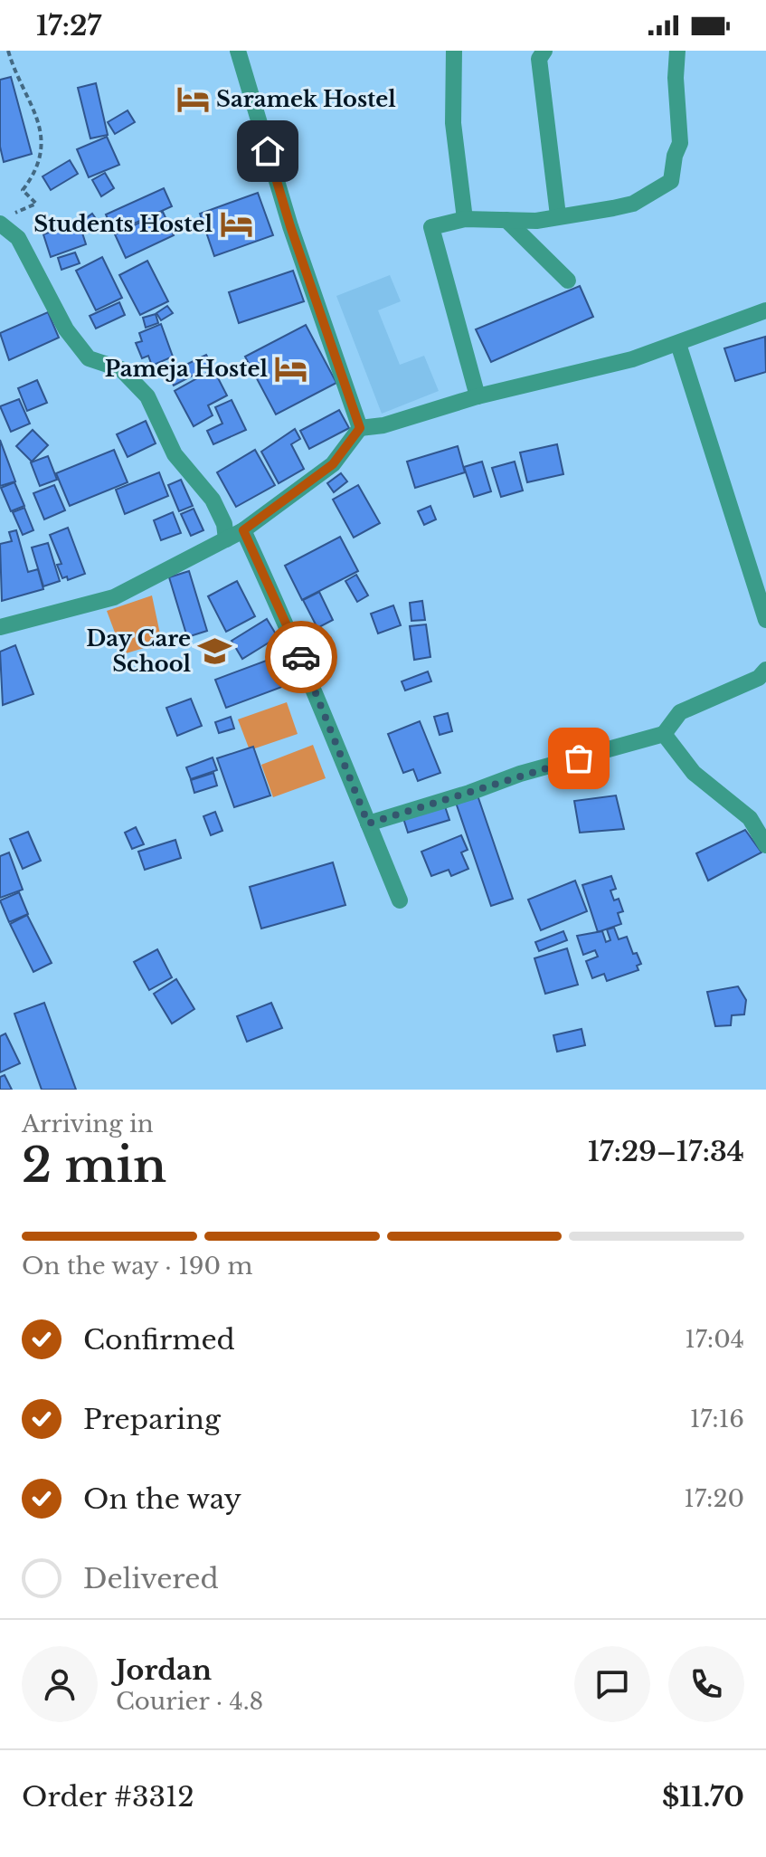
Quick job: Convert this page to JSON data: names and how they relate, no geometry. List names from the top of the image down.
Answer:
{
  "places": {
    "hotel": ["Saramek Hostel", "Students Hostel", "Pameja Hostel"],
    "school or university": ["Day Care School"]
  },
  "page": {
    "status": "17:27",
    "heading": ["2 min", "Arriving in", "17:29–17:34"],
    "panel": [
      "Jordan",
      "Courier · 4.8",
      "Order #3312",
      "$11.70"
    ],
    "bar": "On the way · 190 m",
    "list": [
      ["Confirmed", "17:04"],
      ["Preparing", "17:16"],
      ["On the way", "17:20"],
      "Delivered"
    ]
  }
}
